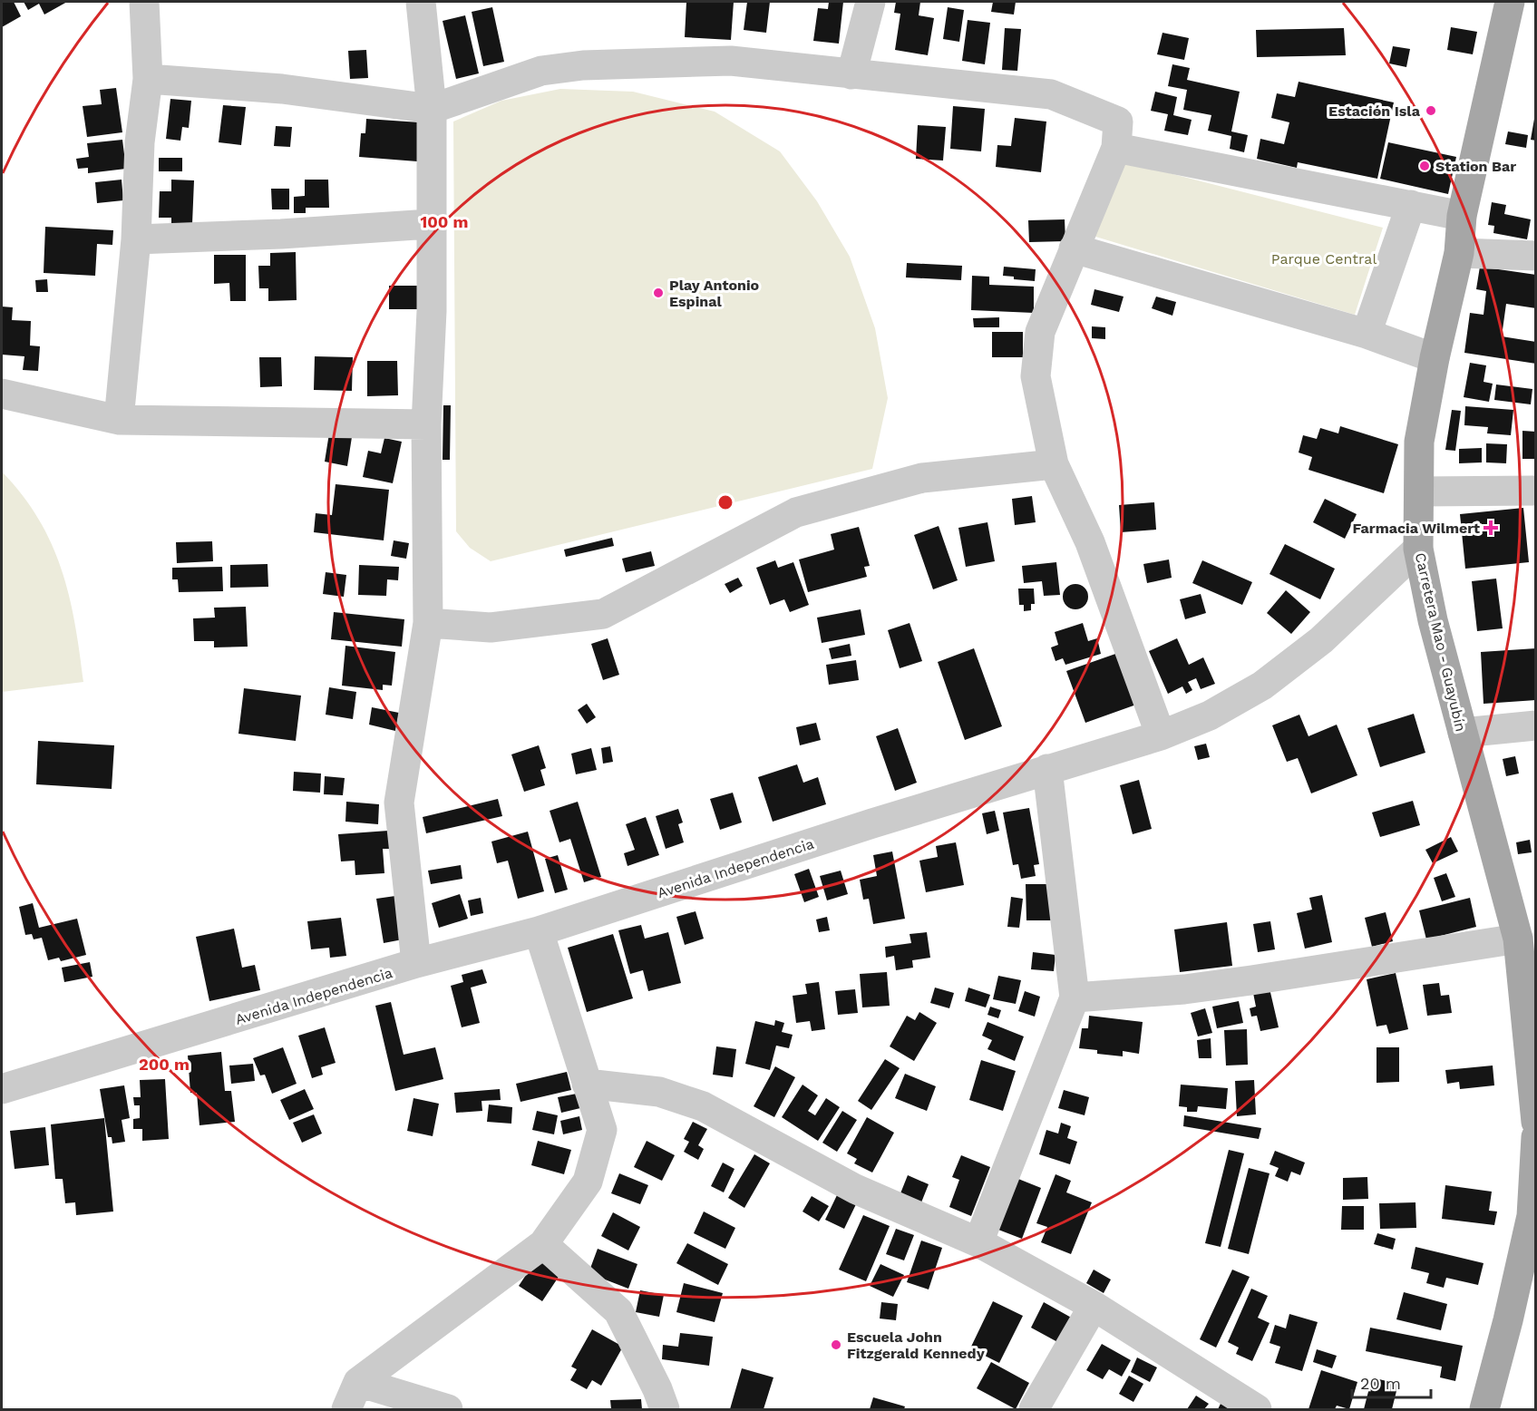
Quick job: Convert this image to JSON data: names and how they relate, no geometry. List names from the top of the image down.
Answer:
{
  "streets": {
    "main road": ["Carretera Mao - Guayubín"],
    "street": ["Avenida Independencia"]
  },
  "crossings": [
    ["Carretera Mao - Guayubín", "Avenida Independencia"]
  ],
  "parks": ["Parque Central"],
  "places": {
    "other": [
      "Estación Isla",
      "Station Bar",
      "Play Antonio Espinal",
      "Escuela John Fitzgerald Kennedy"
    ],
    "health": ["Farmacia Wilmert"]
  },
  "scale_bar": "20 m",
  "rings": ["100 m", "200 m"]
}
